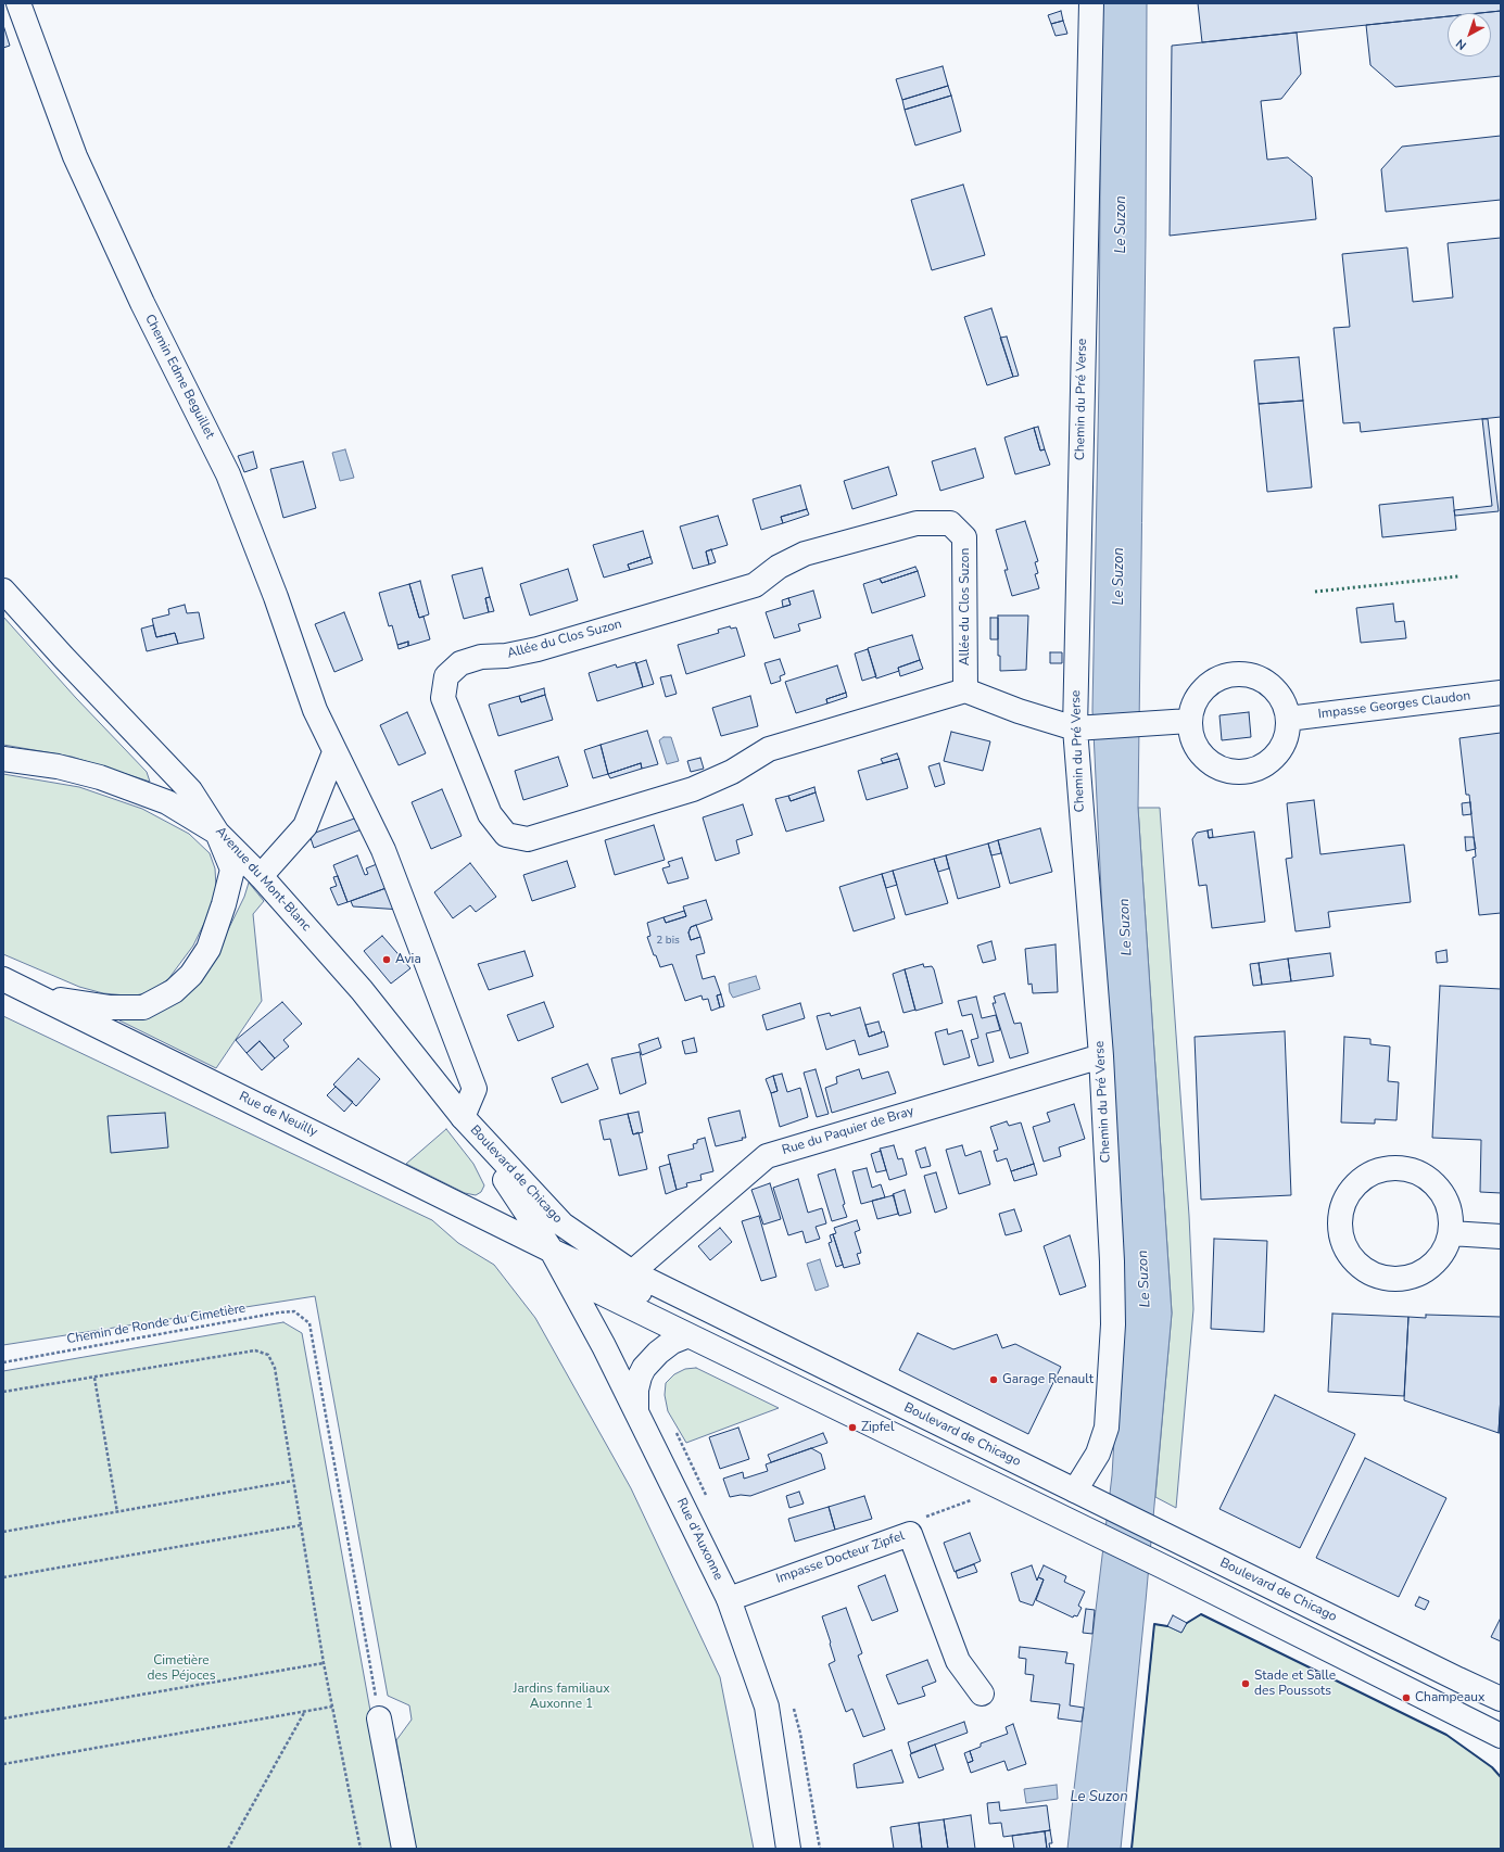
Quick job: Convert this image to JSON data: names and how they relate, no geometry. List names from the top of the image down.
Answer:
{
  "streets": {
    "street": [
      "Chemin Edme Beguillet",
      "Chemin du Pré Verse",
      "Allée du Clos Suzon",
      "Impasse Georges Claudon",
      "Avenue du Mont-Blanc",
      "Rue de Neuilly",
      "Rue du Paquier de Bray",
      "Boulevard de Chicago",
      "Rue d'Auxonne",
      "Impasse Docteur Zipfel"
    ],
    "path": ["Chemin de Ronde du Cimetière"]
  },
  "crossings": [
    ["Chemin Edme Beguillet", "Avenue du Mont-Blanc"],
    ["Chemin Edme Beguillet", "Boulevard de Chicago"],
    ["Chemin du Pré Verse", "Rue du Paquier de Bray"],
    ["Chemin du Pré Verse", "Boulevard de Chicago"],
    ["Avenue du Mont-Blanc", "Boulevard de Chicago"],
    ["Rue de Neuilly", "Rue d'Auxonne"],
    ["Rue du Paquier de Bray", "Boulevard de Chicago"],
    ["Rue d'Auxonne", "Impasse Docteur Zipfel"]
  ],
  "water": ["Le Suzon"],
  "parks": ["Cimetière des Péjoces", "Jardins familiaux Auxonne 1"],
  "places": [
    "Avia",
    "Garage Renault",
    "Zipfel",
    "Stade et Salle des Poussots",
    "Champeaux"
  ],
  "house_numbers": ["2 bis"],
  "north": "bottom left"
}
